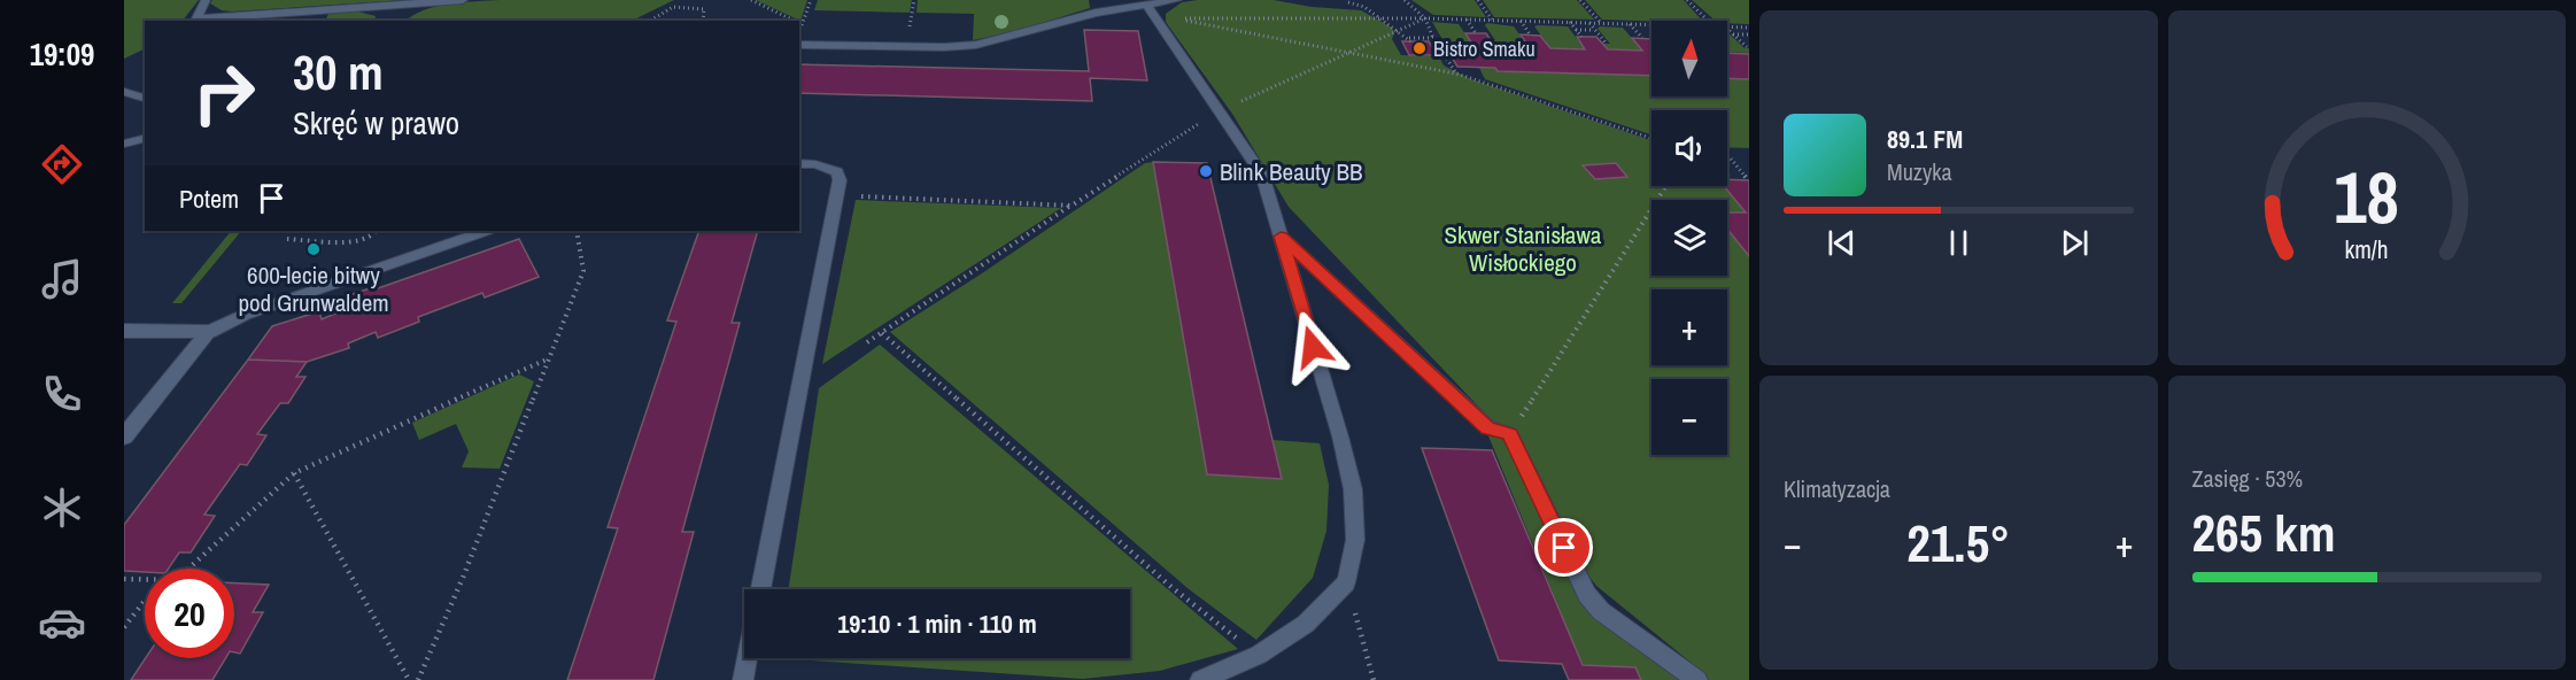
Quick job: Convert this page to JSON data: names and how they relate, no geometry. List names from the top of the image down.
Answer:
{
  "parks": ["Skwer Stanisława Wisłockiego"],
  "places": ["Bistro Smaku", "Blink Beauty BB", "600-lecie bitwy pod Grunwaldem"],
  "north": "top",
  "page": {
    "tabs": "19:09",
    "map_buttons": ["+", "−"],
    "turn": ["30 m", "Skręć w prawo"],
    "song": ["89.1 FM", "Muzyka"],
    "then": "Potem",
    "tile": [
      "Klimatyzacja",
      ["Zasięg · 53%", "265 km"]
    ],
    "heat": ["−", "21.5°", "+"],
    "limit": "20",
    "trip": "19:10 · 1 min · 110 m",
    "gauge": ["18", "km/h"]
  }
}
